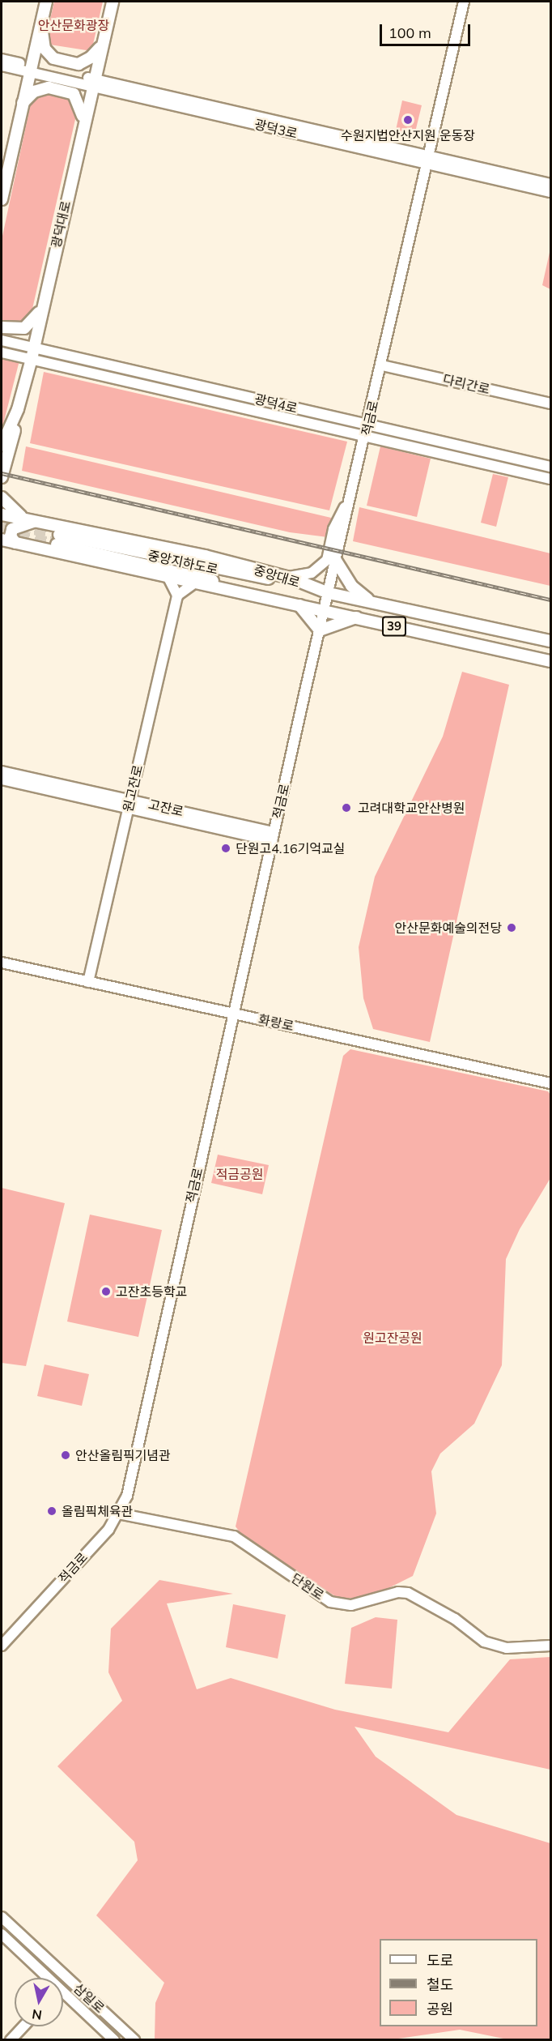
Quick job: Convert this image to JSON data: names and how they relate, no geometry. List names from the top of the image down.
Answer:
{
  "streets": {
    "main road": [
      "광덕대로",
      "중앙지하도로",
      "중앙대로",
      "39"
    ],
    "street": [
      "광덕3로",
      "다리간로",
      "광덕4로",
      "적금로",
      "원고잔로",
      "고잔로",
      "화랑로",
      "단원로",
      "삼일로"
    ]
  },
  "crossings": [
    ["광덕3로", "광덕대로"],
    ["광덕3로", "적금로"],
    ["광덕대로", "광덕4로"],
    ["다리간로", "적금로"],
    ["광덕4로", "적금로"],
    ["적금로", "중앙대로"],
    ["적금로", "고잔로"],
    ["적금로", "화랑로"],
    ["적금로", "단원로"],
    ["중앙지하도로", "중앙대로"],
    ["원고잔로", "고잔로"],
    ["원고잔로", "화랑로"]
  ],
  "parks": ["안산문화광장", "적금공원", "원고잔공원"],
  "places": [
    "수원지법안산지원 운동장",
    "고려대학교안산병원",
    "단원고4.16기억교실",
    "안산문화예술의전당",
    "고잔초등학교",
    "안산올림픽기념관",
    "올림픽체육관"
  ],
  "legend": ["도로", "철도", "공원"],
  "scale_bar": "100 m",
  "north": "bottom"
}
